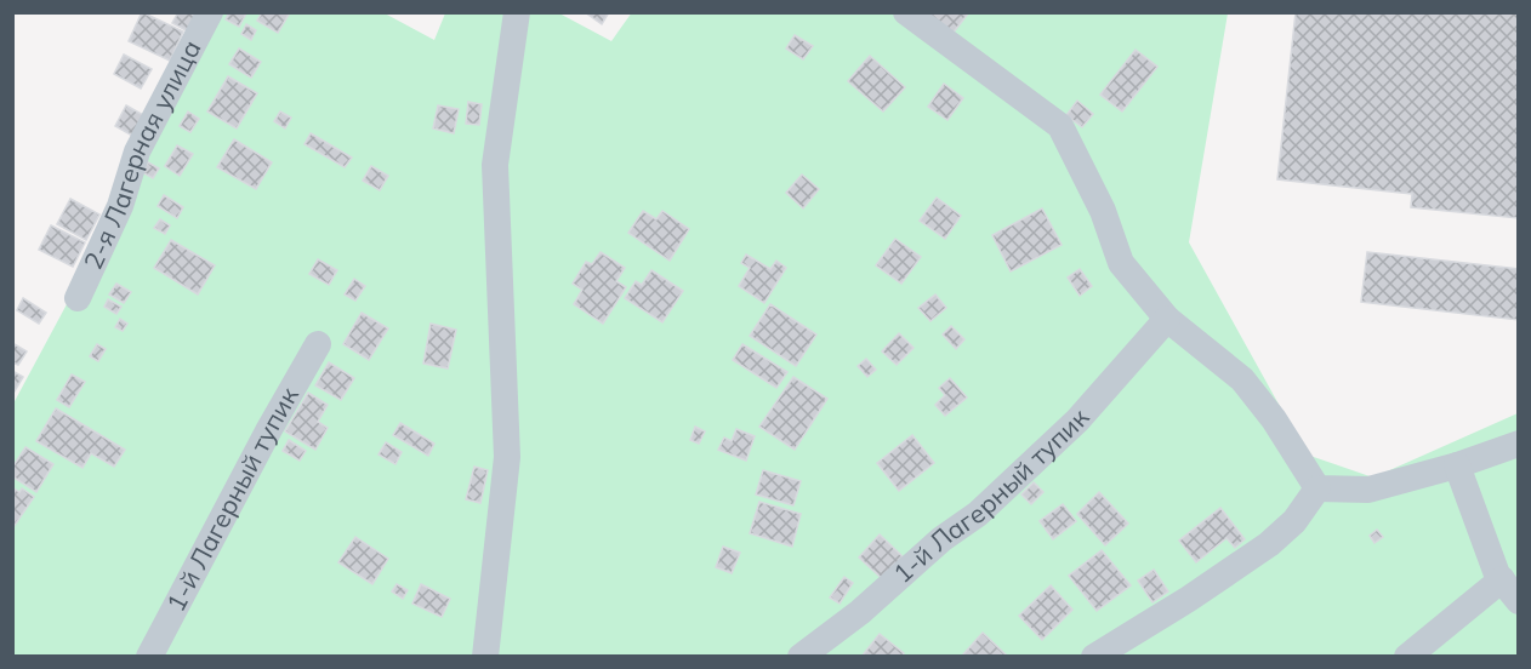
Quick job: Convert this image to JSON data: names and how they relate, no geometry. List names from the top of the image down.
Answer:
{
  "streets": {
    "street": ["2-я Лагерная улица", "1-й Лагерный тупик"]
  }
}
